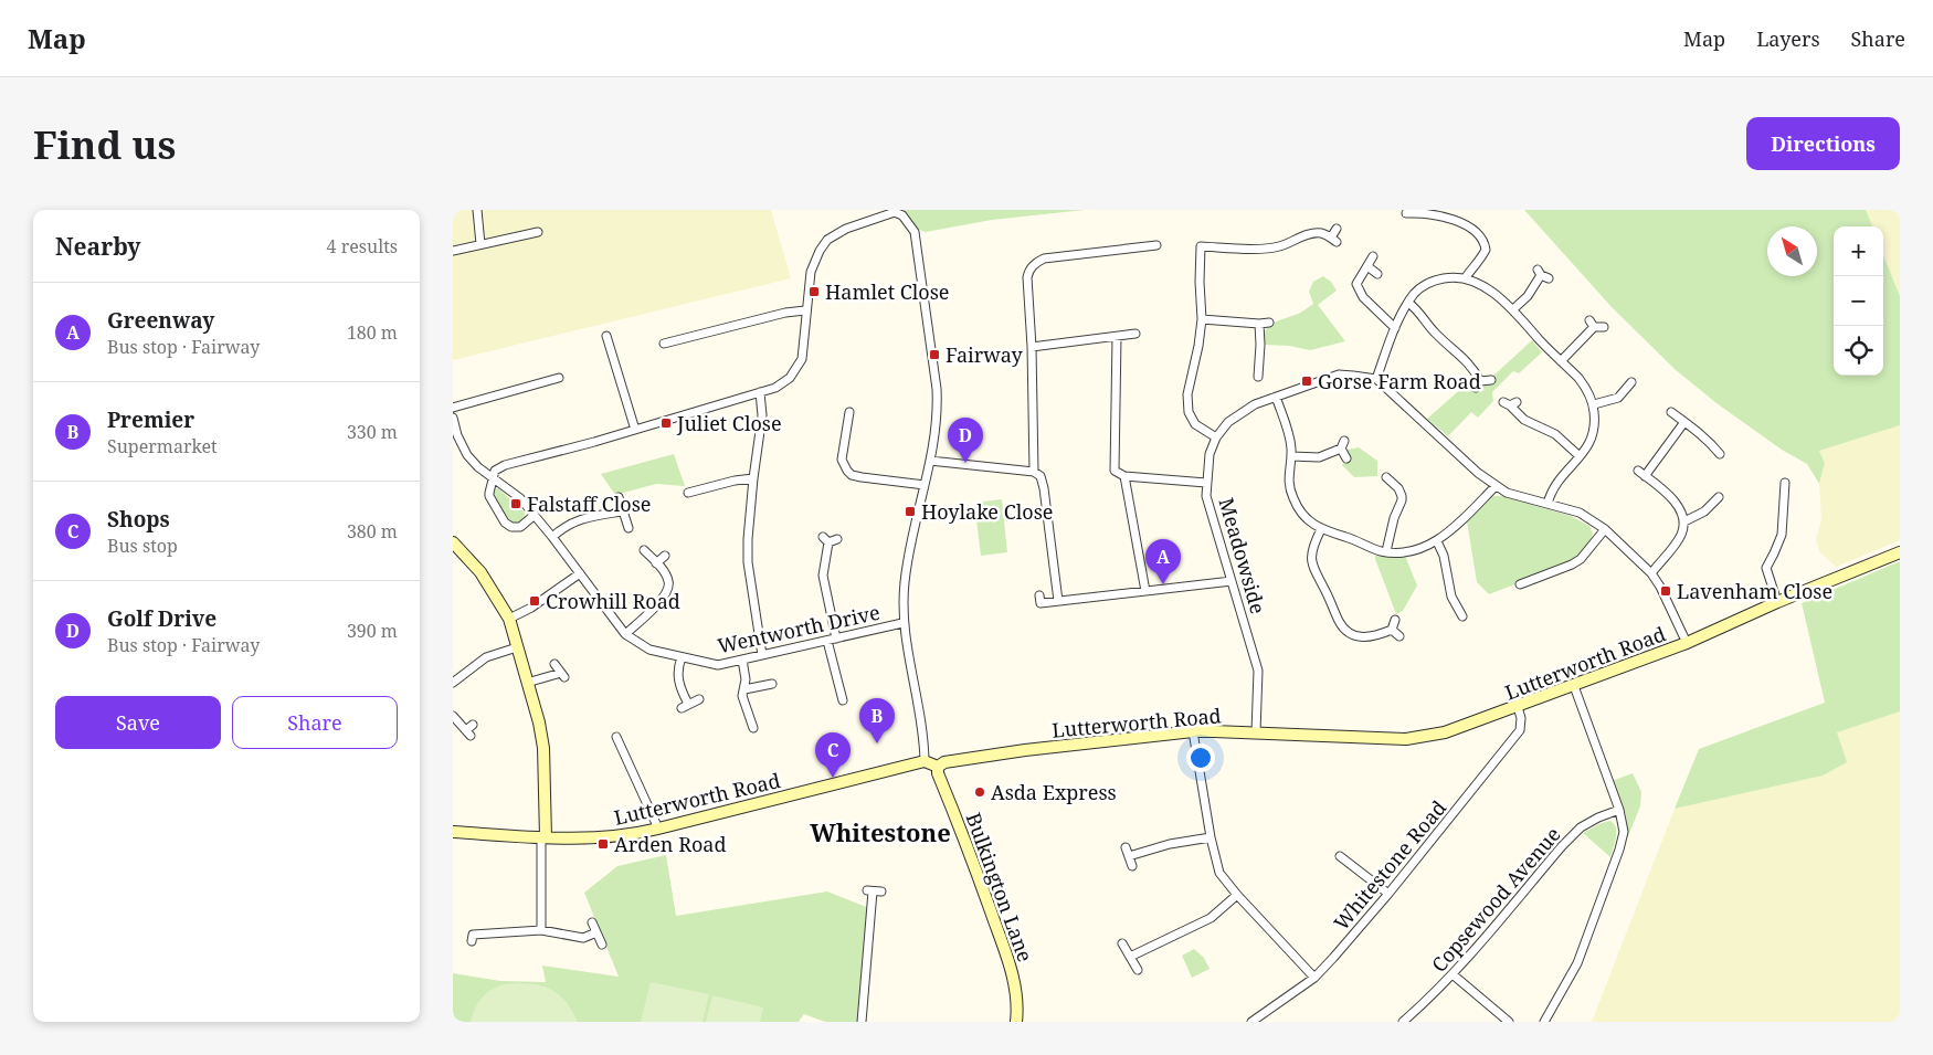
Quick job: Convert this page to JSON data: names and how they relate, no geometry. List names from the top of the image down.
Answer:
{
  "streets": {
    "main road": ["Lutterworth Road", "Bulkington Lane"],
    "street": [
      "Meadowside",
      "Wentworth Drive",
      "Whitestone Road",
      "Copsewood Avenue"
    ]
  },
  "crossings": [
    ["Meadowside", "Lutterworth Road"],
    ["Lutterworth Road", "Whitestone Road"],
    ["Lutterworth Road", "Bulkington Lane"]
  ],
  "districts": ["Whitestone"],
  "places": {
    "transit": [
      "Hamlet Close",
      "Fairway",
      "Gorse Farm Road",
      "Juliet Close",
      "Falstaff Close",
      "Hoylake Close",
      "Lavenham Close",
      "Crowhill Road",
      "Arden Road"
    ],
    "other": ["Asda Express"]
  },
  "north": "top left",
  "page": {
    "header": "Map",
    "nav": ["Map", "Layers", "Share"],
    "buttons": [
      "Directions",
      ["Save", "Share"]
    ],
    "title": "Find us",
    "heading": ["Nearby", "4 results"],
    "map_buttons": ["+", "−"],
    "list": [
      {
        "mark": "A",
        "name": "Greenway",
        "note": "Bus stop · Fairway",
        "value": "180 m"
      },
      {
        "mark": "B",
        "name": "Premier",
        "note": "Supermarket",
        "value": "330 m"
      },
      {
        "mark": "C",
        "name": "Shops",
        "note": "Bus stop",
        "value": "380 m"
      },
      {
        "mark": "D",
        "name": "Golf Drive",
        "note": "Bus stop · Fairway",
        "value": "390 m"
      }
    ],
    "pins": [
      "D",
      "A",
      "B",
      "C"
    ]
  }
}
